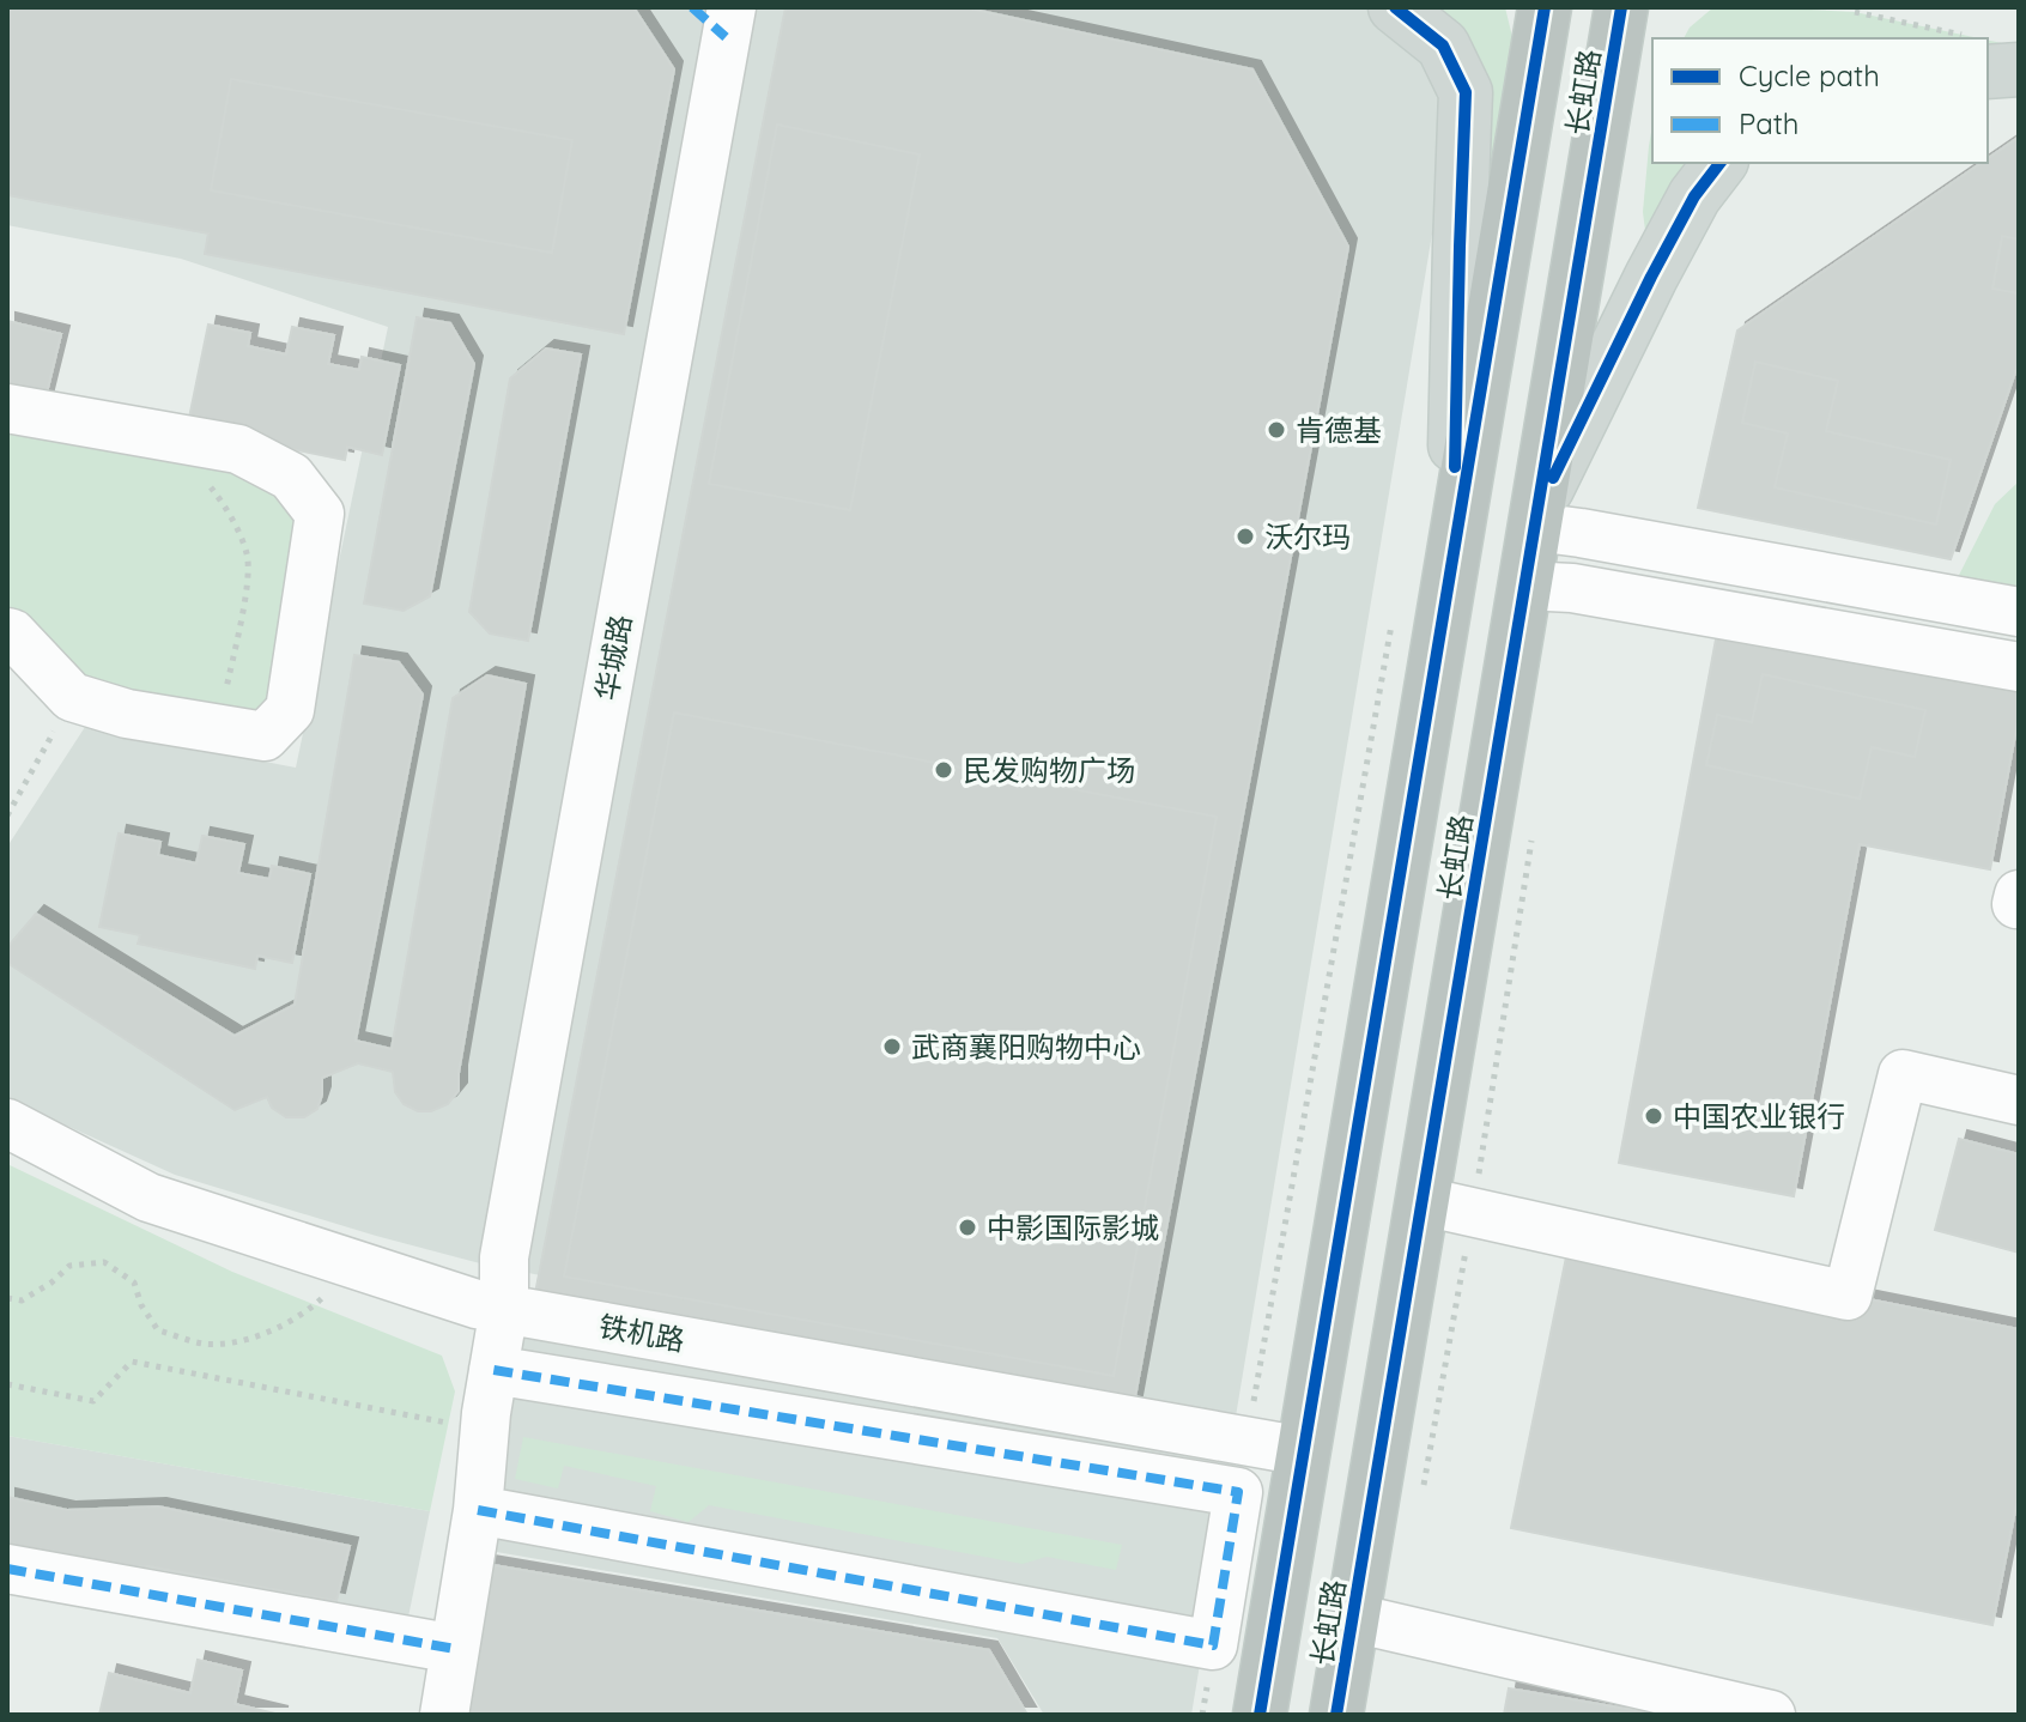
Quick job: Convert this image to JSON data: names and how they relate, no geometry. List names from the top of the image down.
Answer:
{
  "streets": {
    "highway": ["长虹路"],
    "street": ["华城路", "铁机路"]
  },
  "crossings": [
    ["长虹路", "铁机路"],
    ["华城路", "铁机路"]
  ],
  "places": [
    "肯德基",
    "沃尔玛",
    "民发购物广场",
    "武商襄阳购物中心",
    "中国农业银行",
    "中影国际影城"
  ],
  "legend": ["Cycle path", "Path"]
}
